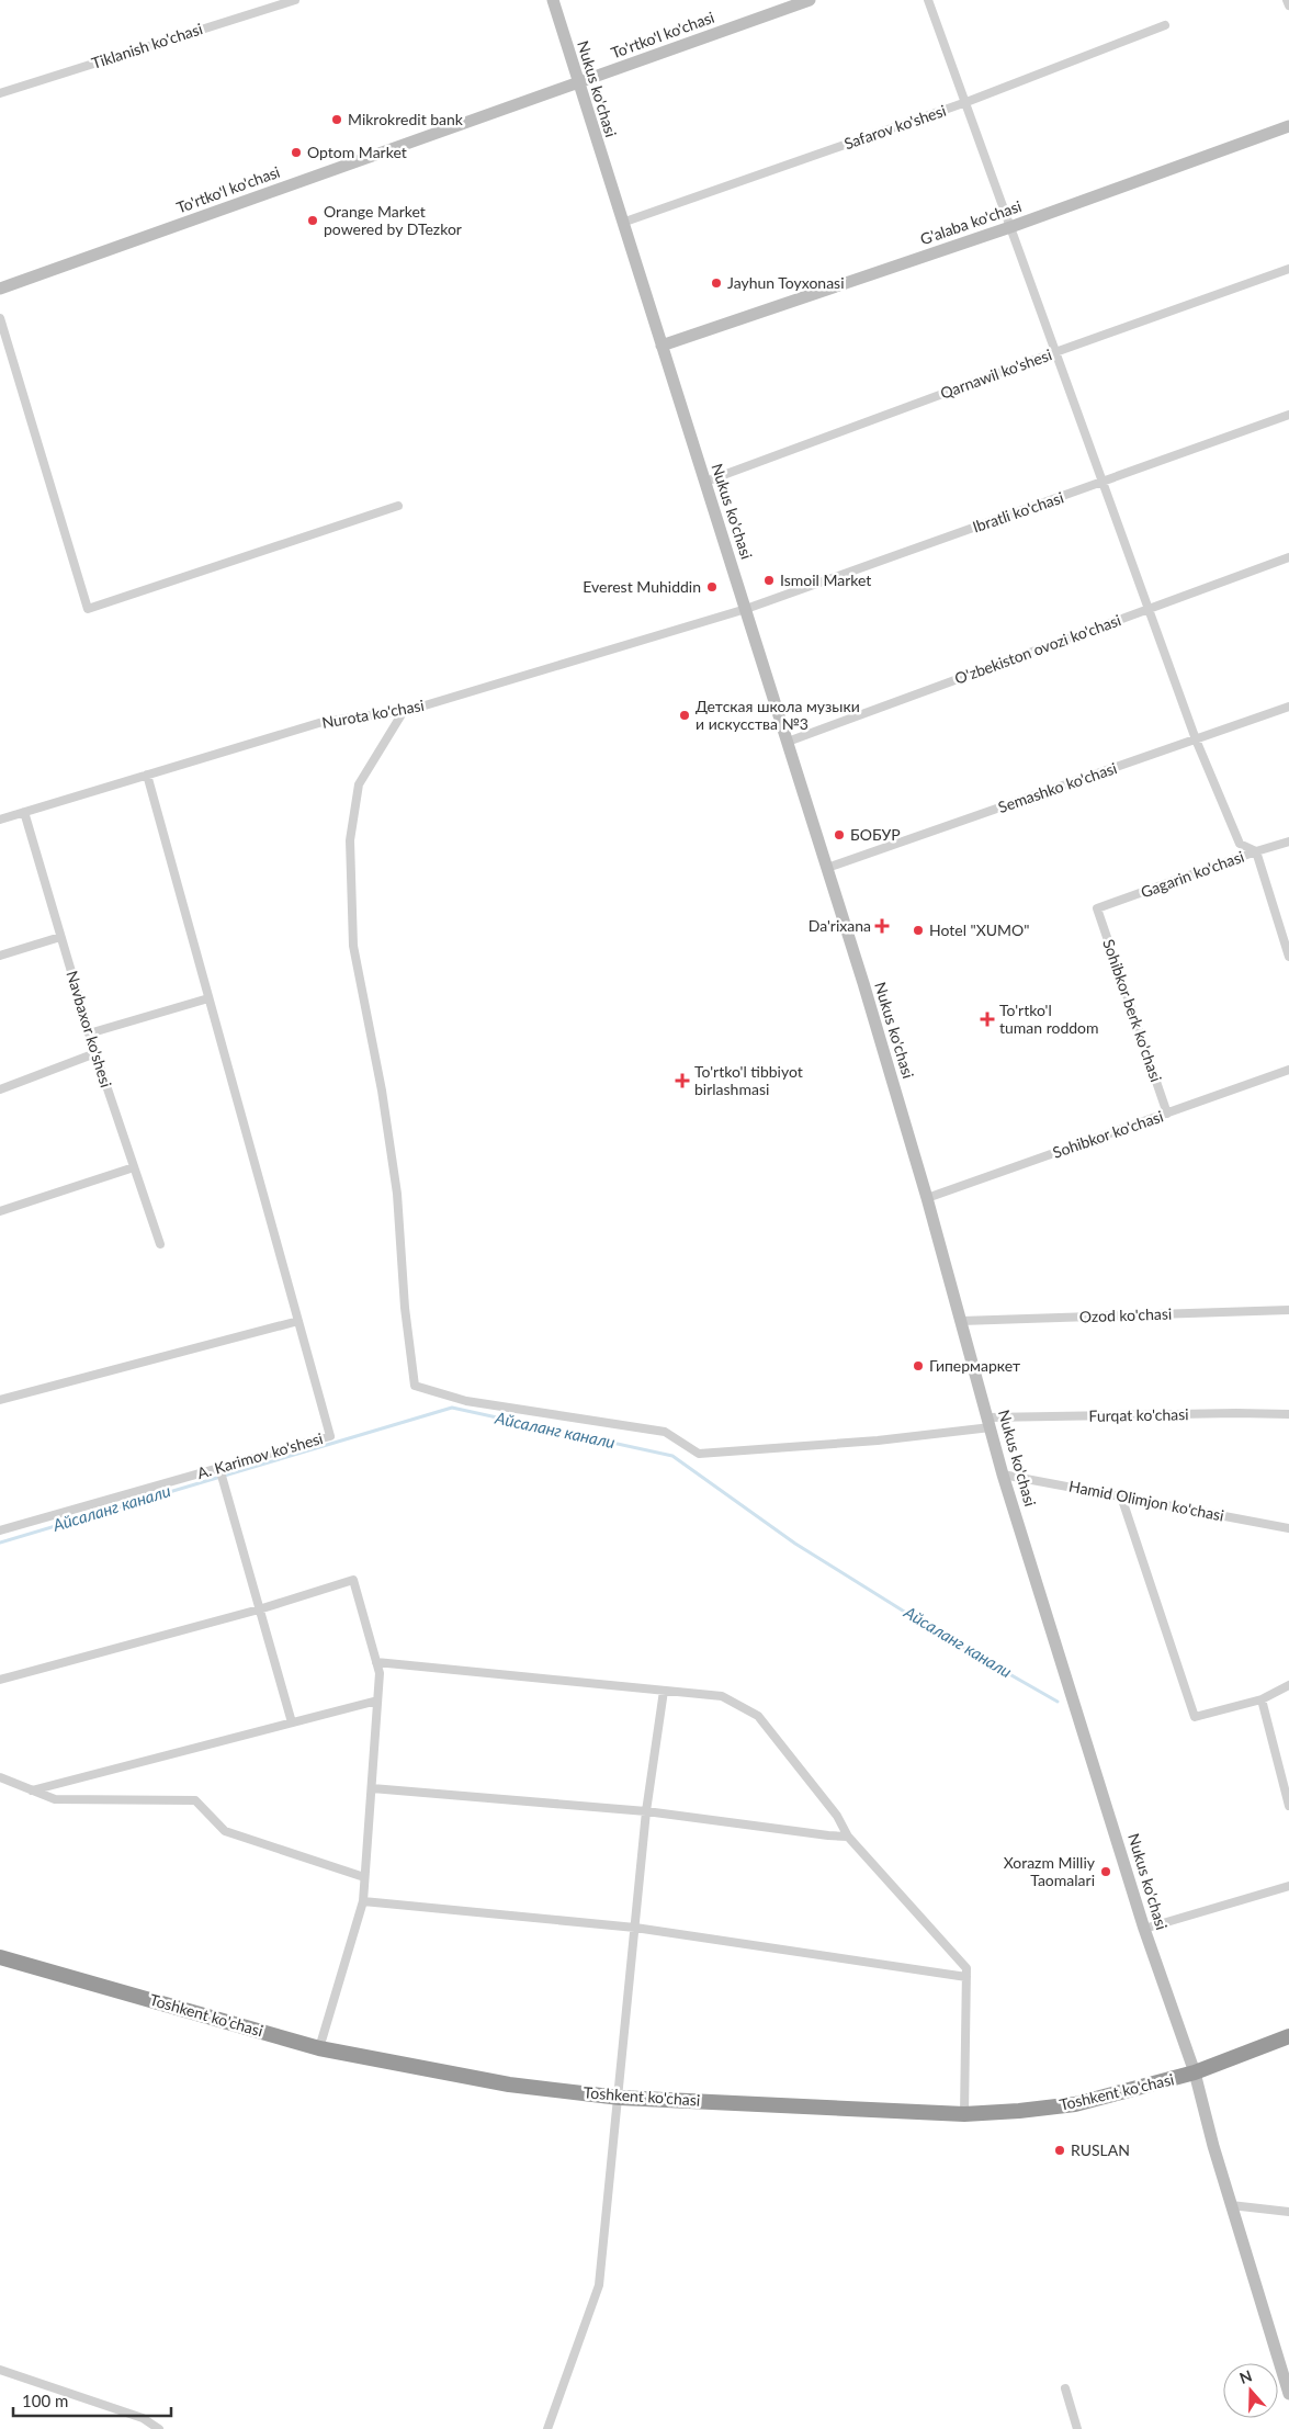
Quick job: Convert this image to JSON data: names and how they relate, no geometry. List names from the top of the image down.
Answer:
{
  "streets": {
    "highway": ["Toshkent ko'chasi"],
    "main road": ["To'rtko'l ko'chasi", "Nukus ko'chasi", "G'alaba ko'chasi"],
    "street": [
      "Tiklanish ko'chasi",
      "Safarov ko'shesi",
      "Qarnawil ko'shesi",
      "Ibratli ko'chasi",
      "O'zbekiston ovozi ko'chasi",
      "Nurota ko'chasi",
      "Semashko ko'chasi",
      "Gagarin ko'chasi",
      "Sohibkor berk ko'chasi",
      "Navbaxor ko'shesi",
      "Sohibkor ko'chasi",
      "Ozod ko'chasi",
      "Furqat ko'chasi",
      "A. Karimov ko'shesi",
      "Hamid Olimjon ko'chasi"
    ]
  },
  "crossings": [
    ["To'rtko'l ko'chasi", "Nukus ko'chasi"],
    ["Nukus ko'chasi", "Safarov ko'shesi"],
    ["Nukus ko'chasi", "G'alaba ko'chasi"],
    ["Nukus ko'chasi", "Qarnawil ko'shesi"],
    ["Nukus ko'chasi", "Ibratli ko'chasi"],
    ["Nukus ko'chasi", "O'zbekiston ovozi ko'chasi"],
    ["Nukus ko'chasi", "Nurota ko'chasi"],
    ["Nukus ko'chasi", "Semashko ko'chasi"],
    ["Nukus ko'chasi", "Sohibkor ko'chasi"],
    ["Nukus ko'chasi", "Ozod ko'chasi"],
    ["Nukus ko'chasi", "Furqat ko'chasi"],
    ["Nukus ko'chasi", "Hamid Olimjon ko'chasi"],
    ["Nukus ko'chasi", "Toshkent ko'chasi"],
    ["Ibratli ko'chasi", "Nurota ko'chasi"],
    ["Nurota ko'chasi", "Navbaxor ko'shesi"],
    ["Nurota ko'chasi", "Furqat ko'chasi"],
    ["Gagarin ko'chasi", "Sohibkor berk ko'chasi"],
    ["Sohibkor berk ko'chasi", "Sohibkor ko'chasi"]
  ],
  "water": ["Айсаланг канали"],
  "places": {
    "other": [
      "Mikrokredit bank",
      "Optom Market",
      "Orange Market powered by DTezkor",
      "Jayhun Toyxonasi",
      "Ismoil Market",
      "Everest Muhiddin",
      "Детская школа музыки и искусства №3",
      "БОБУР",
      "Hotel \"XUMO\"",
      "Гипермаркет",
      "Xorazm Milliy Taomalari",
      "RUSLAN"
    ],
    "health": ["Da'rixana", "To'rtko'l tuman roddom", "To'rtko'l tibbiyot birlashmasi"]
  },
  "scale_bar": "100 m",
  "north": "top"
}
